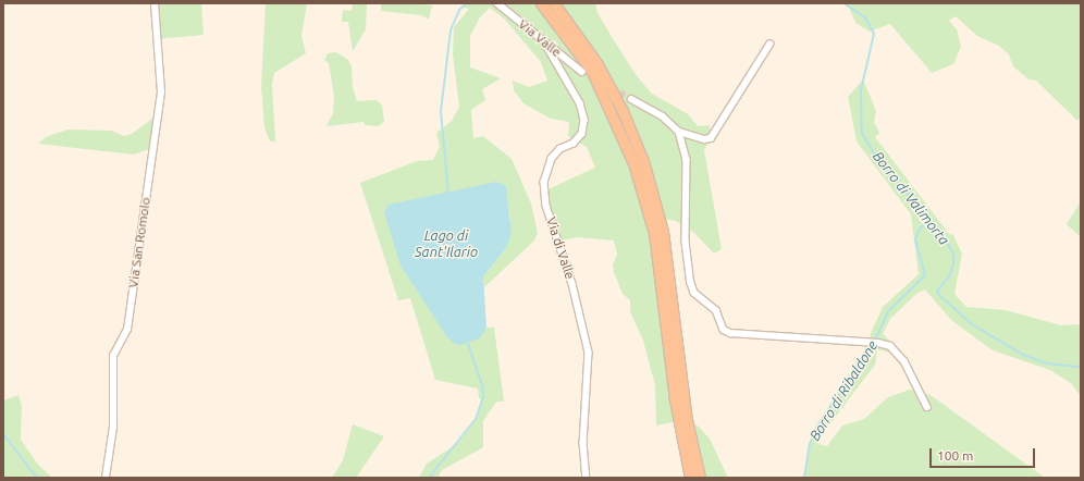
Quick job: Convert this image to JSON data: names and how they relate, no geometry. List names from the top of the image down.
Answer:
{
  "streets": {
    "street": ["Via Valle", "Via San Romolo", "Via di Valle"]
  },
  "crossings": [
    ["Via Valle", "Via di Valle"]
  ],
  "water": ["Borro di Valimorta", "Lago di Sant'Ilario", "Borro di Ribaldone"],
  "scale_bar": "100 m"
}
